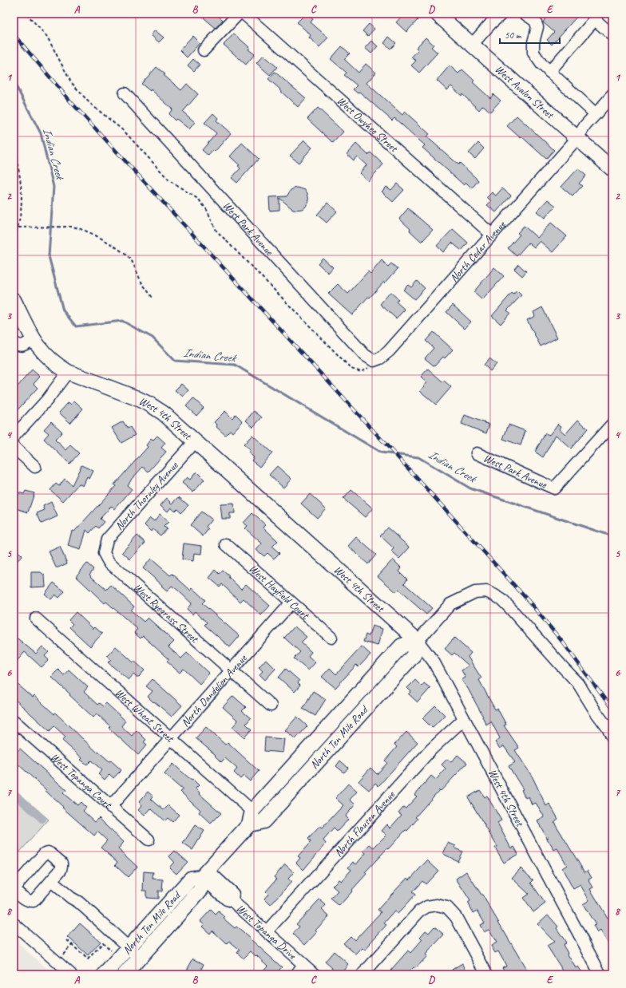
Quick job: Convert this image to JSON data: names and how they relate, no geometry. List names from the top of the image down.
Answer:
{
  "streets": {
    "main road": ["West Avalon Street", "West 4th Street", "North Ten Mile Road"],
    "street": [
      "West Owyhee Street",
      "West Park Avenue",
      "North Cedar Avenue",
      "North Thornley Avenue",
      "West Hayfield Court",
      "West Ryegrass Street",
      "North Dandelion Avenue",
      "West Wheat Street",
      "West Topanga Court",
      "North Flauson Avenue",
      "West Topanga Drive"
    ]
  },
  "crossings": [
    ["West Avalon Street", "North Cedar Avenue"],
    ["West Owyhee Street", "North Cedar Avenue"],
    ["West Park Avenue", "North Cedar Avenue"],
    ["West 4th Street", "North Thornley Avenue"],
    ["West 4th Street", "North Ten Mile Road"],
    ["West 4th Street", "North Flauson Avenue"],
    ["North Thornley Avenue", "West Ryegrass Street"],
    ["West Hayfield Court", "North Dandelion Avenue"],
    ["West Ryegrass Street", "North Dandelion Avenue"],
    ["North Dandelion Avenue", "West Wheat Street"],
    ["North Dandelion Avenue", "West Topanga Court"],
    ["West Wheat Street", "North Ten Mile Road"],
    ["North Ten Mile Road", "West Topanga Drive"],
    ["North Flauson Avenue", "West Topanga Drive"]
  ],
  "water": ["Indian Creek"],
  "scale_bar": "50 m",
  "grid": {
    "columns": [
      "A",
      "B",
      "C",
      "D",
      "E"
    ],
    "rows": [
      "1",
      "2",
      "3",
      "4",
      "5",
      "6",
      "7",
      "8"
    ]
  }
}
